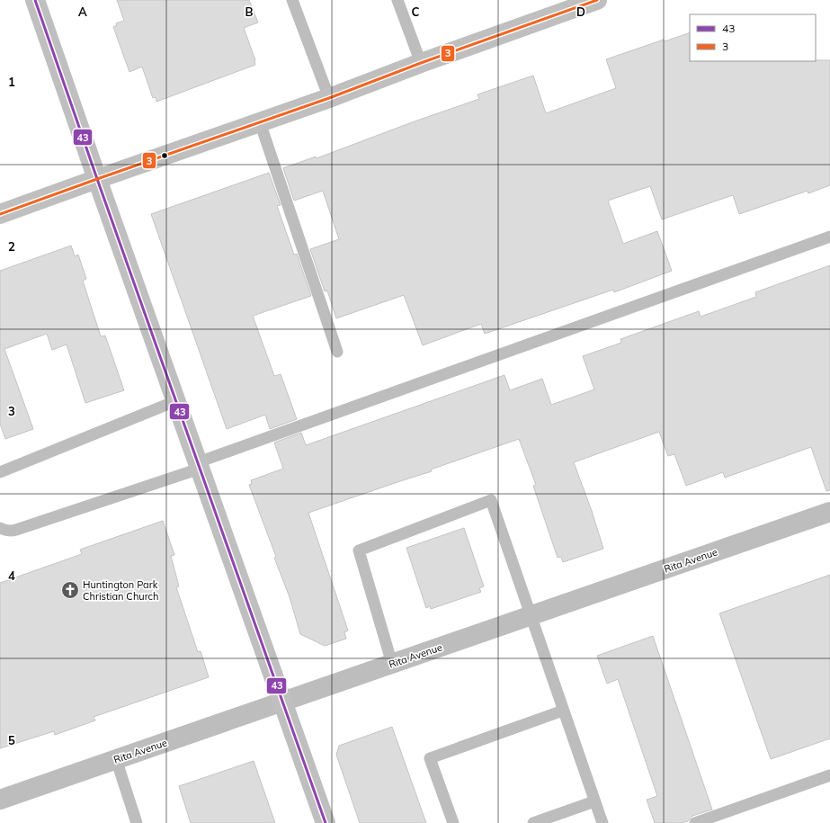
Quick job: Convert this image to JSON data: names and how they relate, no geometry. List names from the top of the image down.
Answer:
{
  "streets": {
    "street": ["Rita Avenue"]
  },
  "places": {
    "church": ["Huntington Park Christian Church"]
  },
  "lines": ["transit line 43", "transit line 3"],
  "legend": ["43", "3"],
  "grid": {
    "columns": [
      "A",
      "B",
      "C",
      "D"
    ],
    "rows": [
      "1",
      "2",
      "3",
      "4",
      "5"
    ]
  }
}
